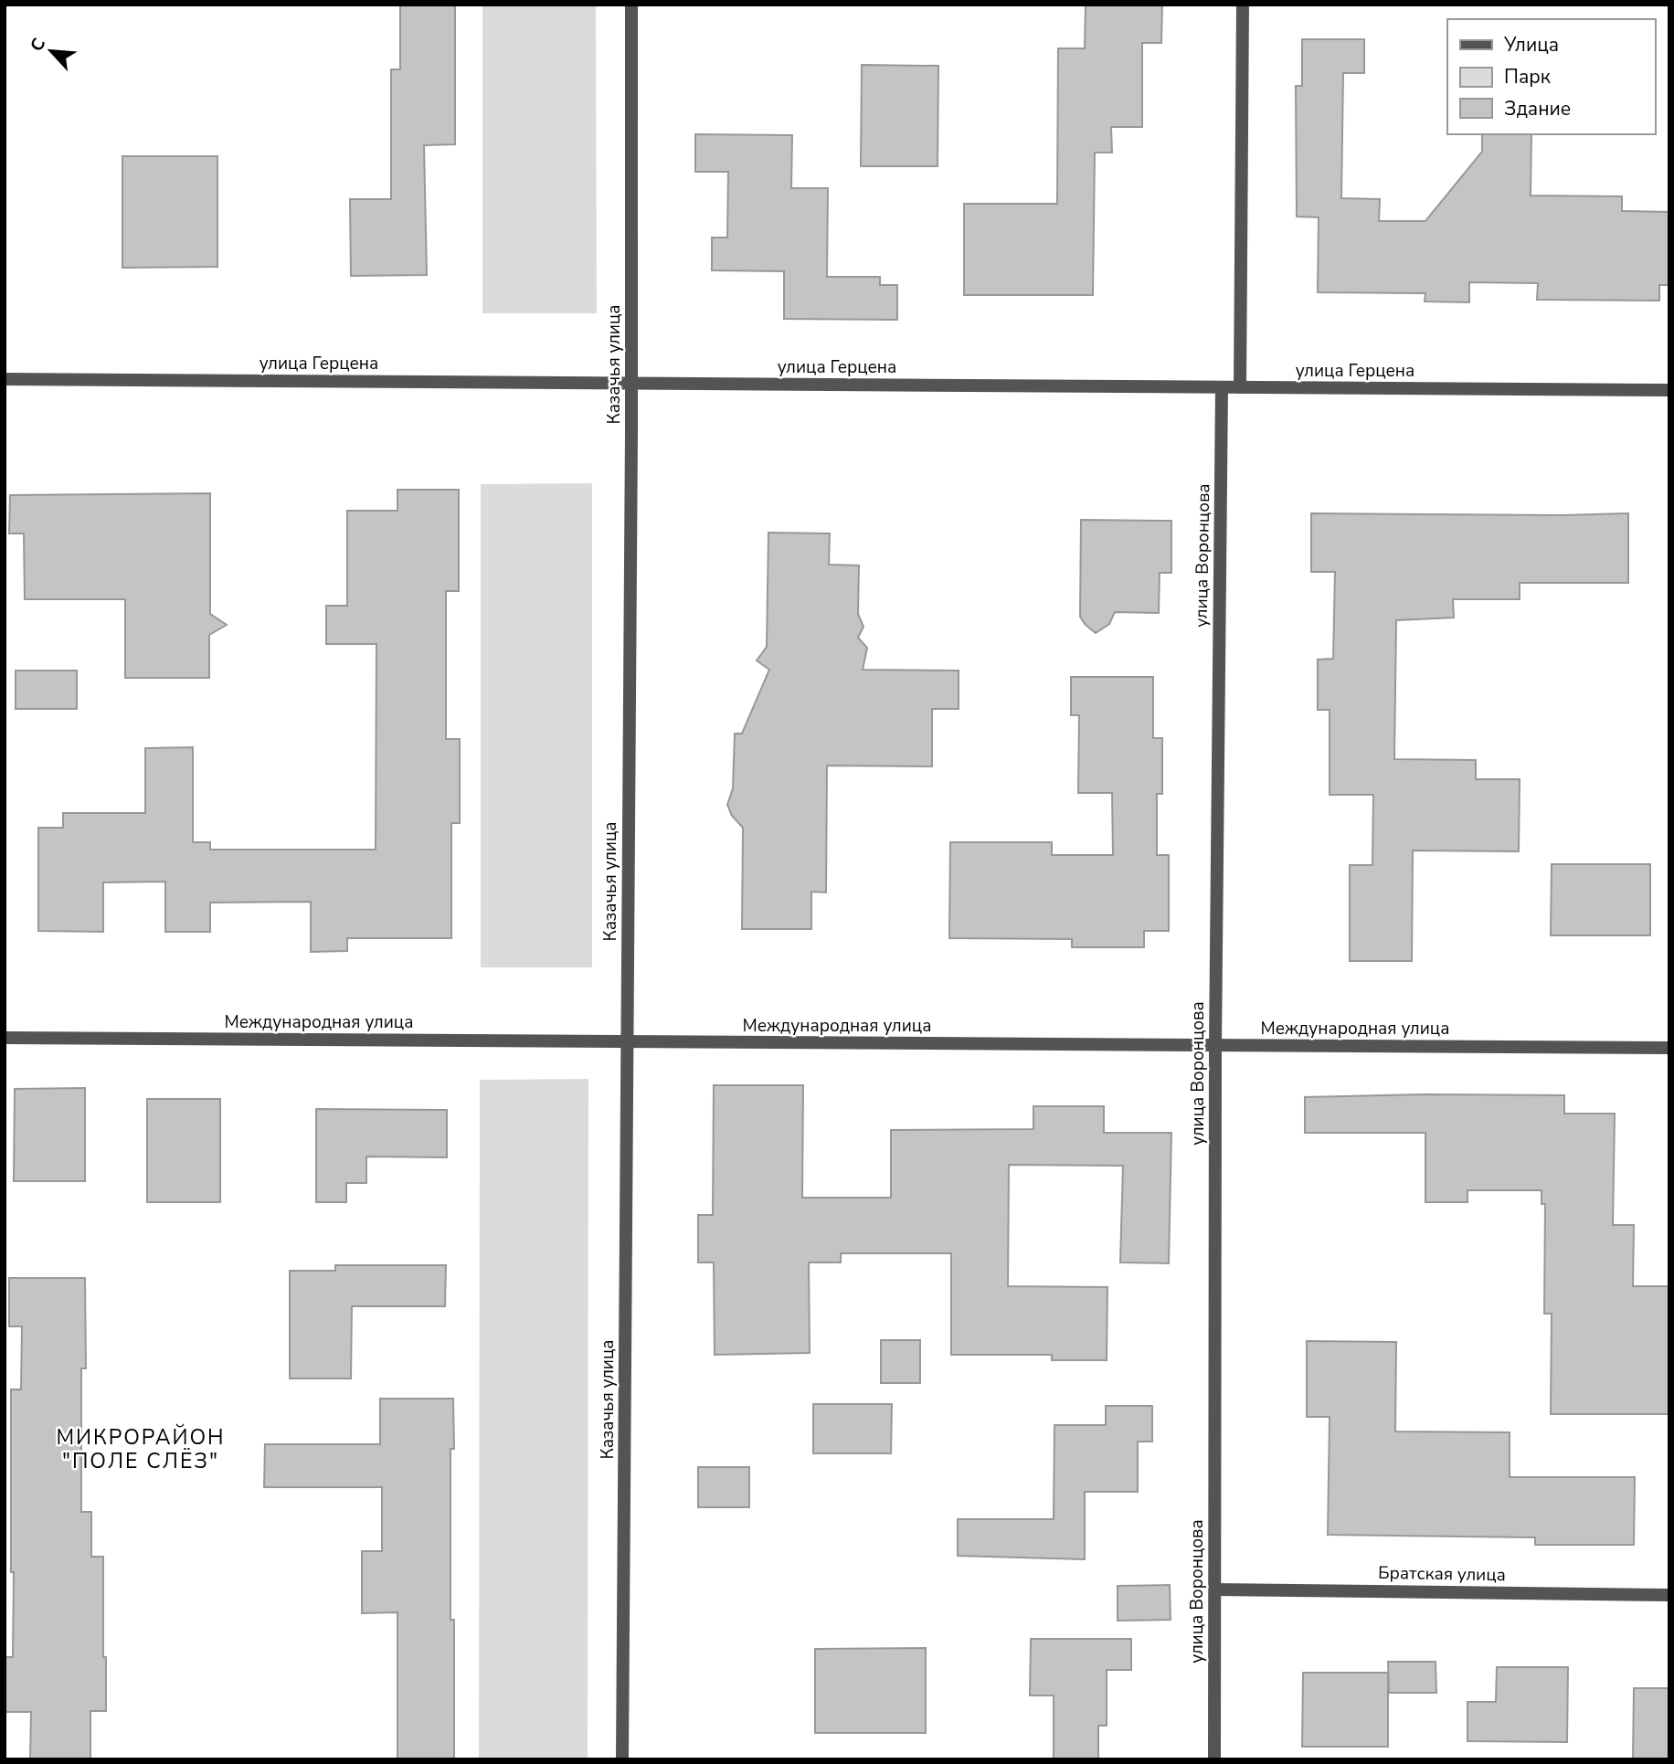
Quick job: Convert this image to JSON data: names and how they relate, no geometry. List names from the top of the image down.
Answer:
{
  "streets": {
    "street": [
      "улица Герцена",
      "Казачья улица",
      "улица Воронцова",
      "Международная улица",
      "Братская улица"
    ]
  },
  "crossings": [
    ["улица Герцена", "Казачья улица"],
    ["улица Герцена", "улица Воронцова"],
    ["Казачья улица", "Международная улица"],
    ["улица Воронцова", "Международная улица"],
    ["улица Воронцова", "Братская улица"]
  ],
  "districts": ["МИКРОРАЙОН \"ПОЛЕ СЛЁЗ\""],
  "legend": ["Улица", "Парк", "Здание"],
  "north": "top left"
}
